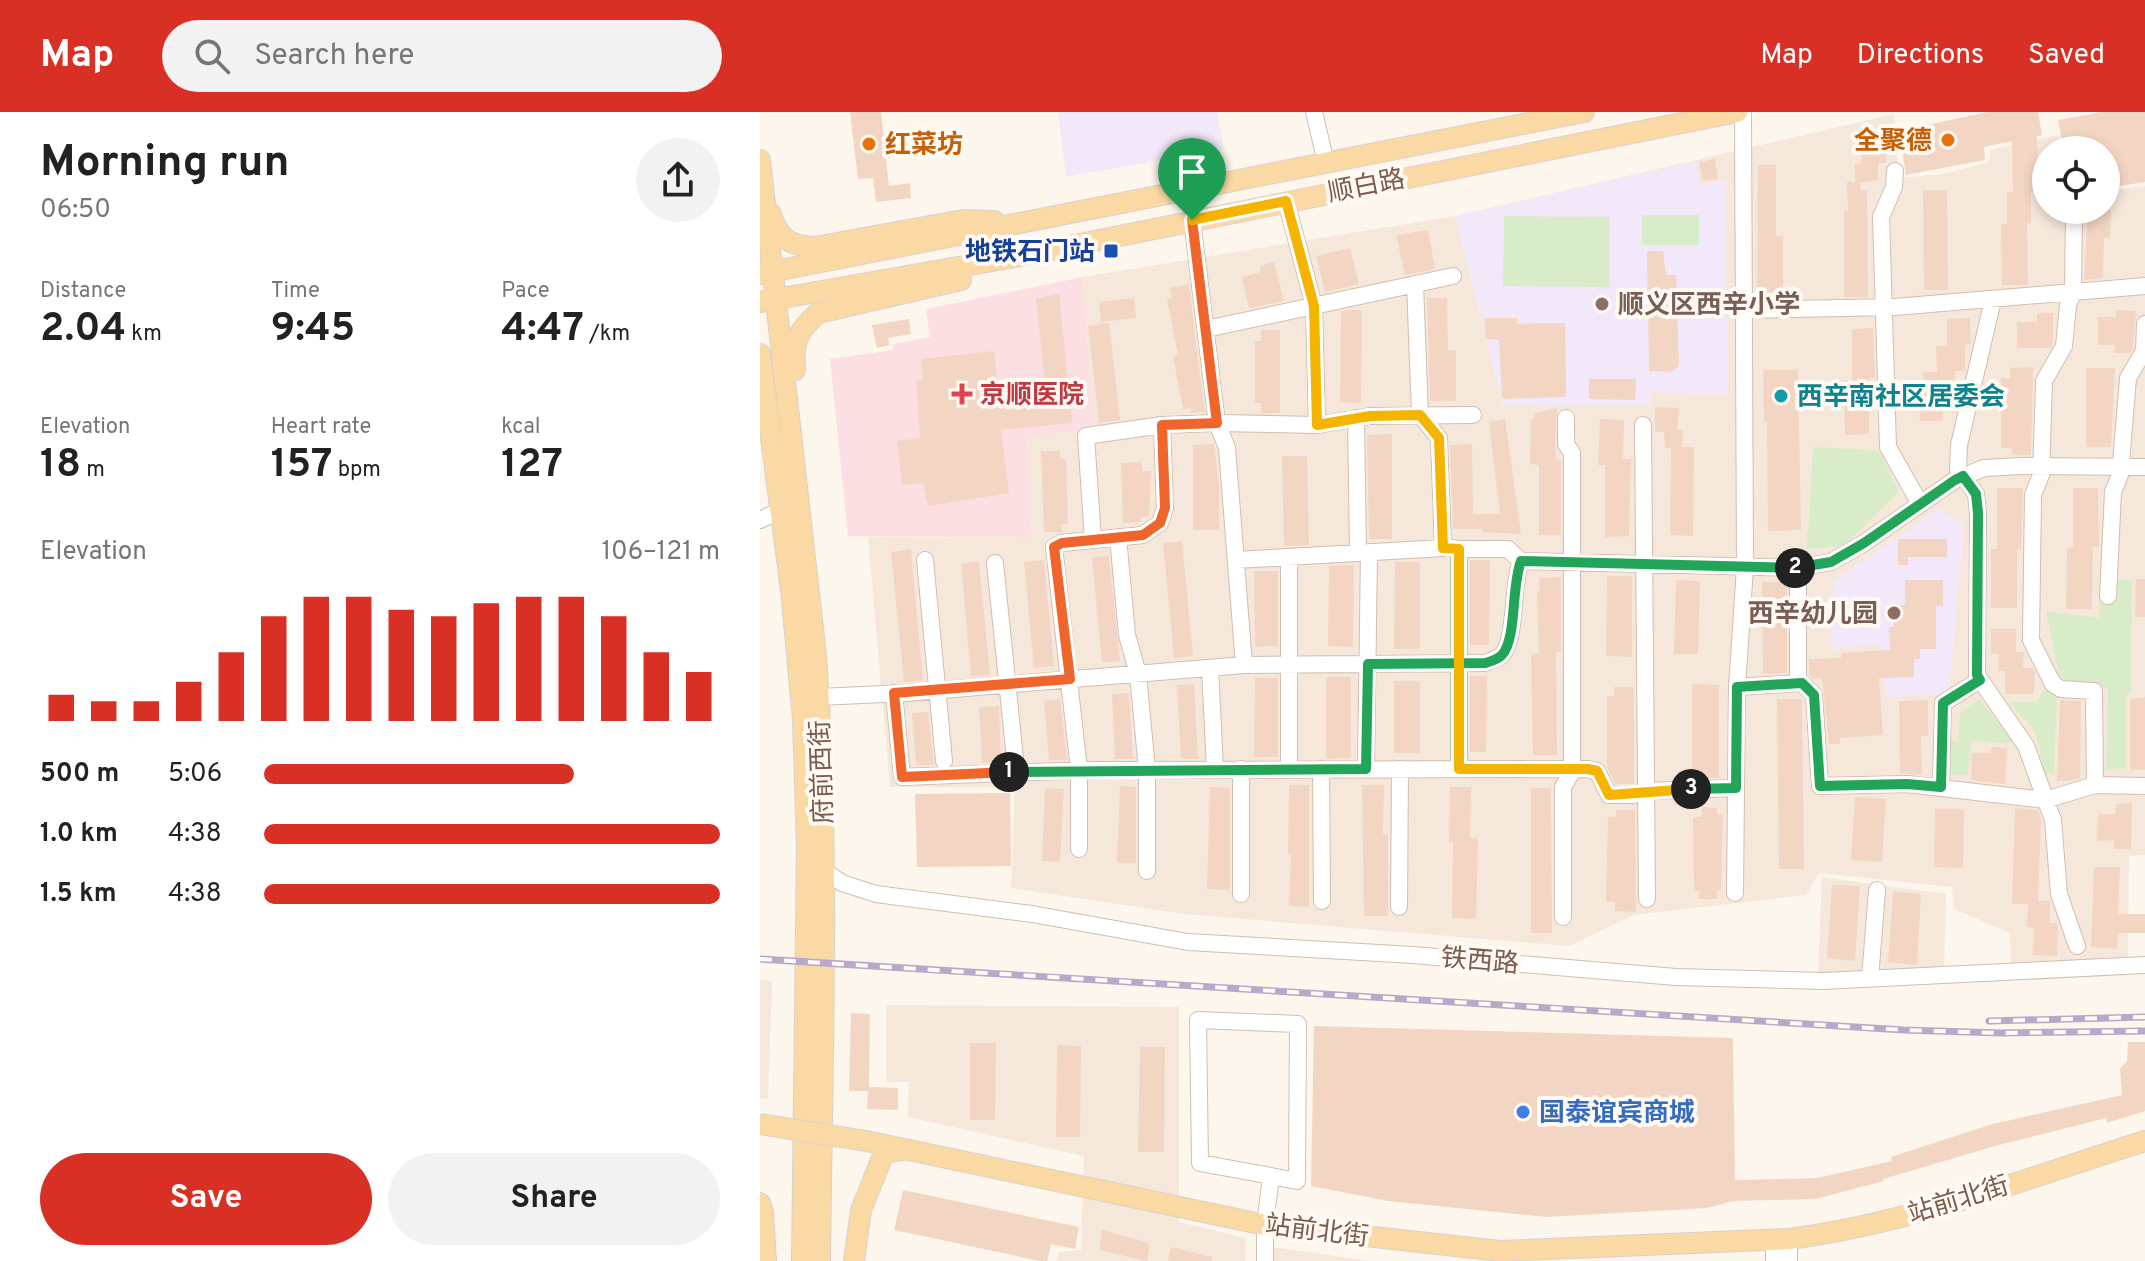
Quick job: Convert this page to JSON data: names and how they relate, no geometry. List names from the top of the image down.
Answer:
{
  "streets": {
    "main road": ["顺白路", "府前西街", "站前北街"],
    "street": ["铁西路"]
  },
  "crossings": [
    ["顺白路", "府前西街"],
    ["府前西街", "铁西路"]
  ],
  "places": {
    "other": [
      "全聚德",
      "红菜坊",
      "顺义区西辛小学",
      "西辛南社区居委会",
      "西辛幼儿园",
      "国泰谊宾商城"
    ],
    "transit": ["地铁石门站"],
    "health": ["京顺医院"]
  },
  "page": {
    "header": "Map",
    "search": "Search here",
    "nav": ["Map", "Directions", "Saved"],
    "heading": ["Morning run", "06:50"],
    "stats": [
      ["Distance", "2.04 km"],
      ["Time", "9:45"],
      ["Pace", "4:47 /km"],
      ["Elevation", "18 m"],
      ["Heart rate", "157 bpm"],
      ["kcal", "127"]
    ],
    "chart": ["Elevation", "106–121 m"],
    "pins": ["2", "1", "3"],
    "list": [
      {
        "name": "500 m",
        "note": "5:06"
      },
      {
        "name": "1.0 km",
        "note": "4:38"
      },
      {
        "name": "1.5 km",
        "note": "4:38"
      }
    ],
    "buttons": ["Save", "Share"]
  }
}
